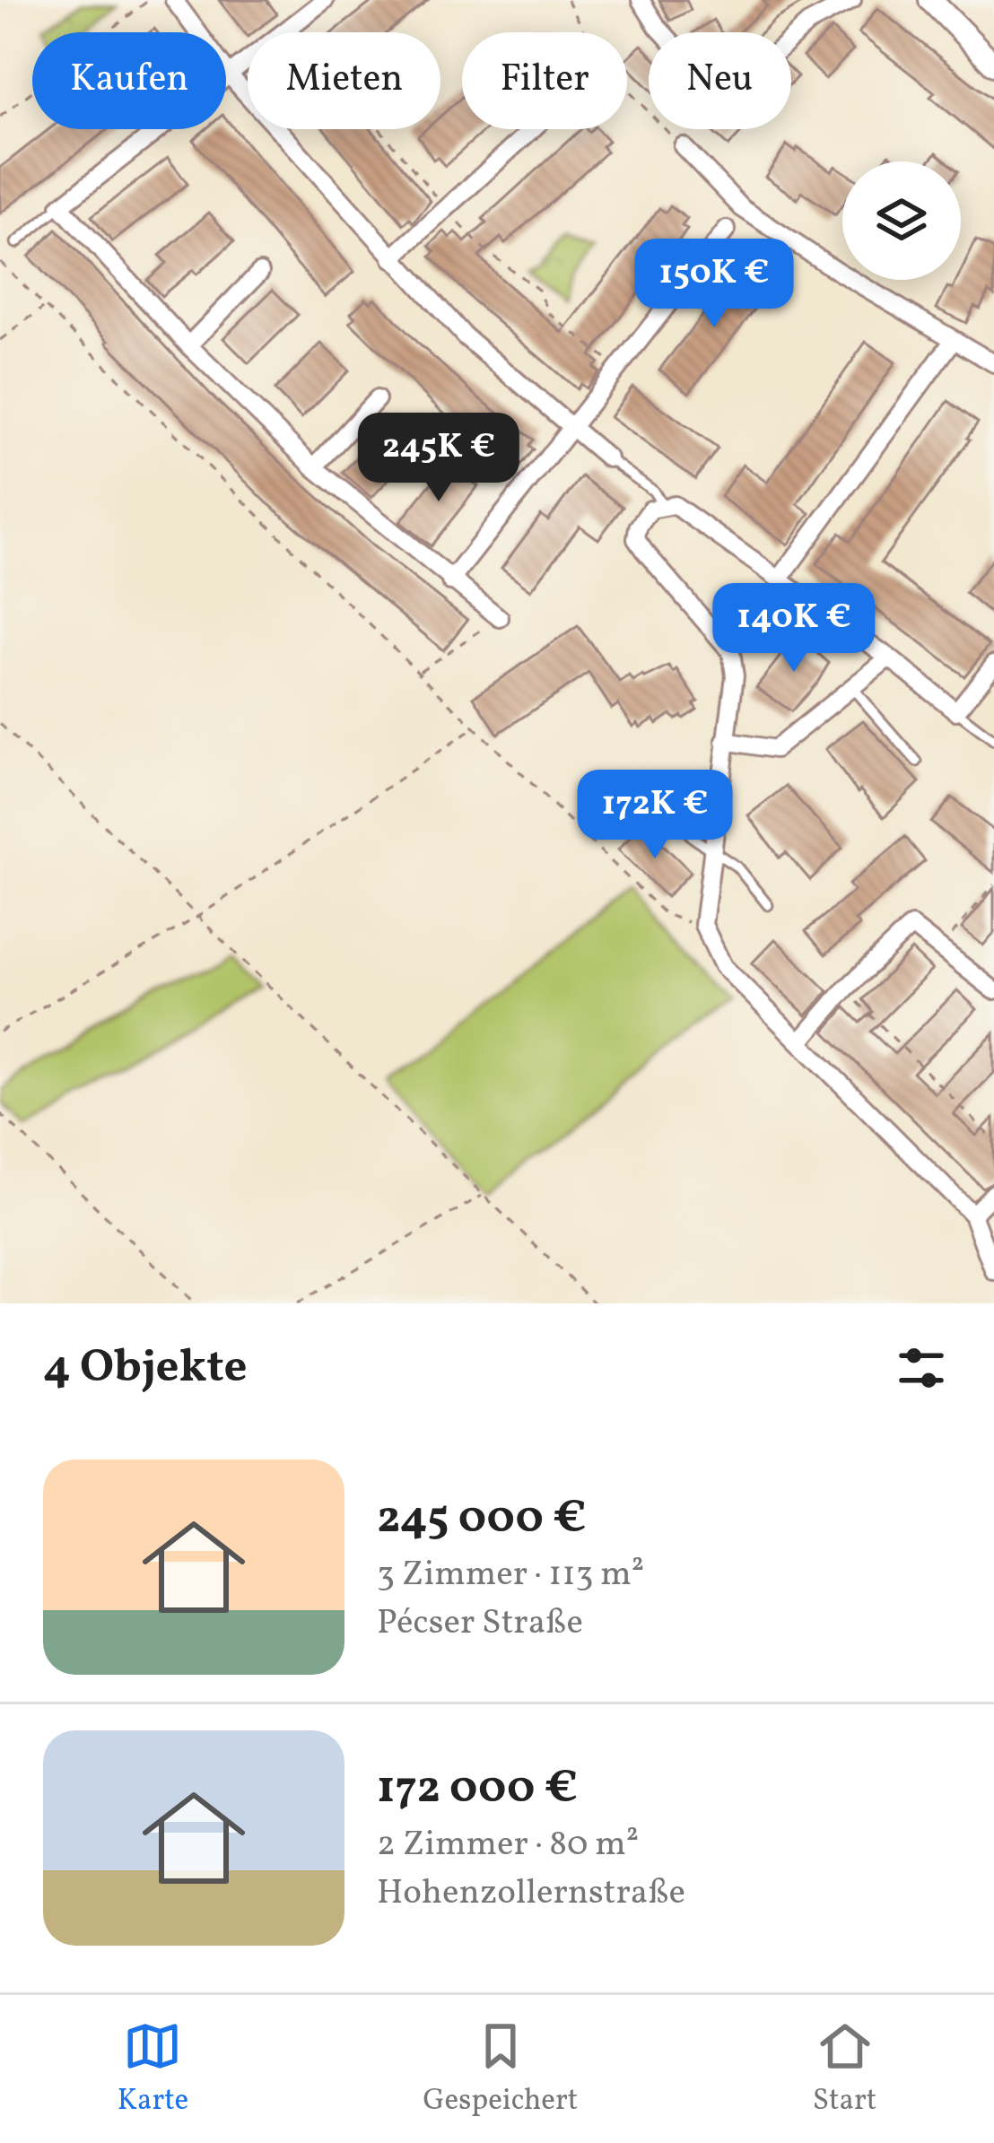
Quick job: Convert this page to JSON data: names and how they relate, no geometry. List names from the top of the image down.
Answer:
{
  "page": {
    "chip": [
      "Kaufen",
      "Mieten",
      "Filter",
      "Neu"
    ],
    "price": [
      "150K €",
      "245K €",
      "140K €",
      "172K €"
    ],
    "heading": "4 Objekte",
    "list": [
      {
        "name": "245 000 €",
        "note": "3 Zimmer · 113 m² · Pécser Straße"
      },
      {
        "name": "172 000 €",
        "note": "2 Zimmer · 80 m² · Hohenzollernstraße"
      }
    ],
    "tabs": ["Karte", "Gespeichert", "Start"]
  }
}
